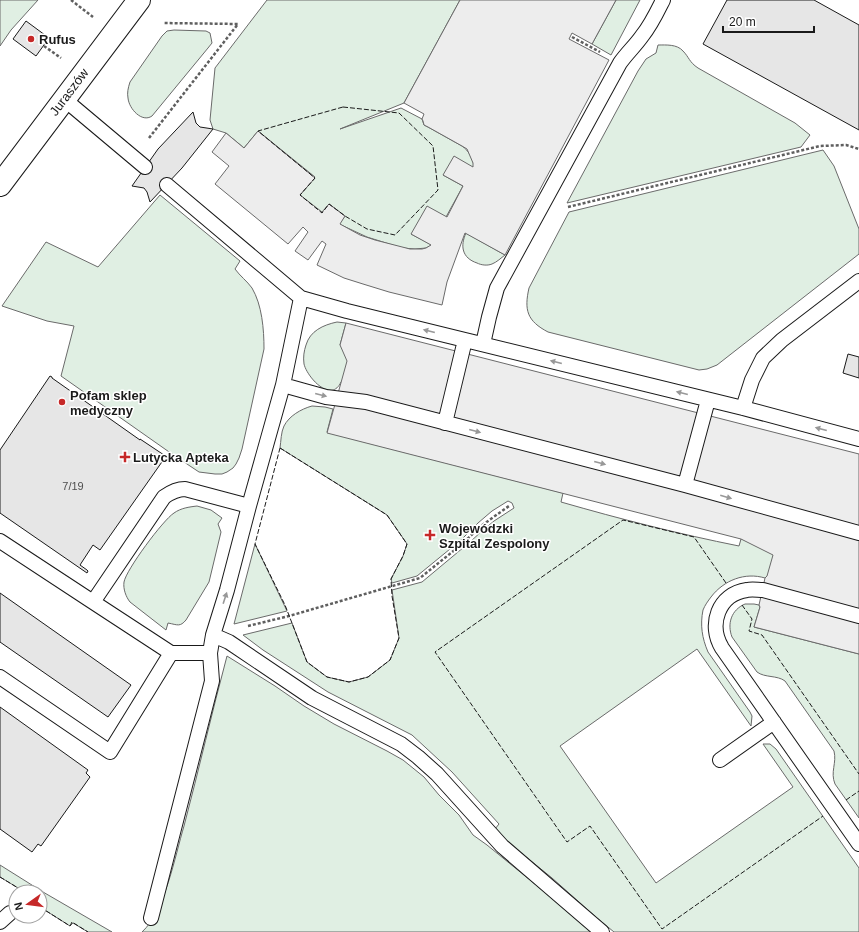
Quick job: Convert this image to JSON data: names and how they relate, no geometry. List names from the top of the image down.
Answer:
{
  "streets": {
    "street": ["Juraszów"]
  },
  "places": {
    "other": ["Rufus", "Pofam sklep medyczny"],
    "health": ["Lutycka Apteka", "Wojewódzki Szpital Zespolony"]
  },
  "house_numbers": ["7/19"],
  "scale_bar": "20 m",
  "north": "left"
}
